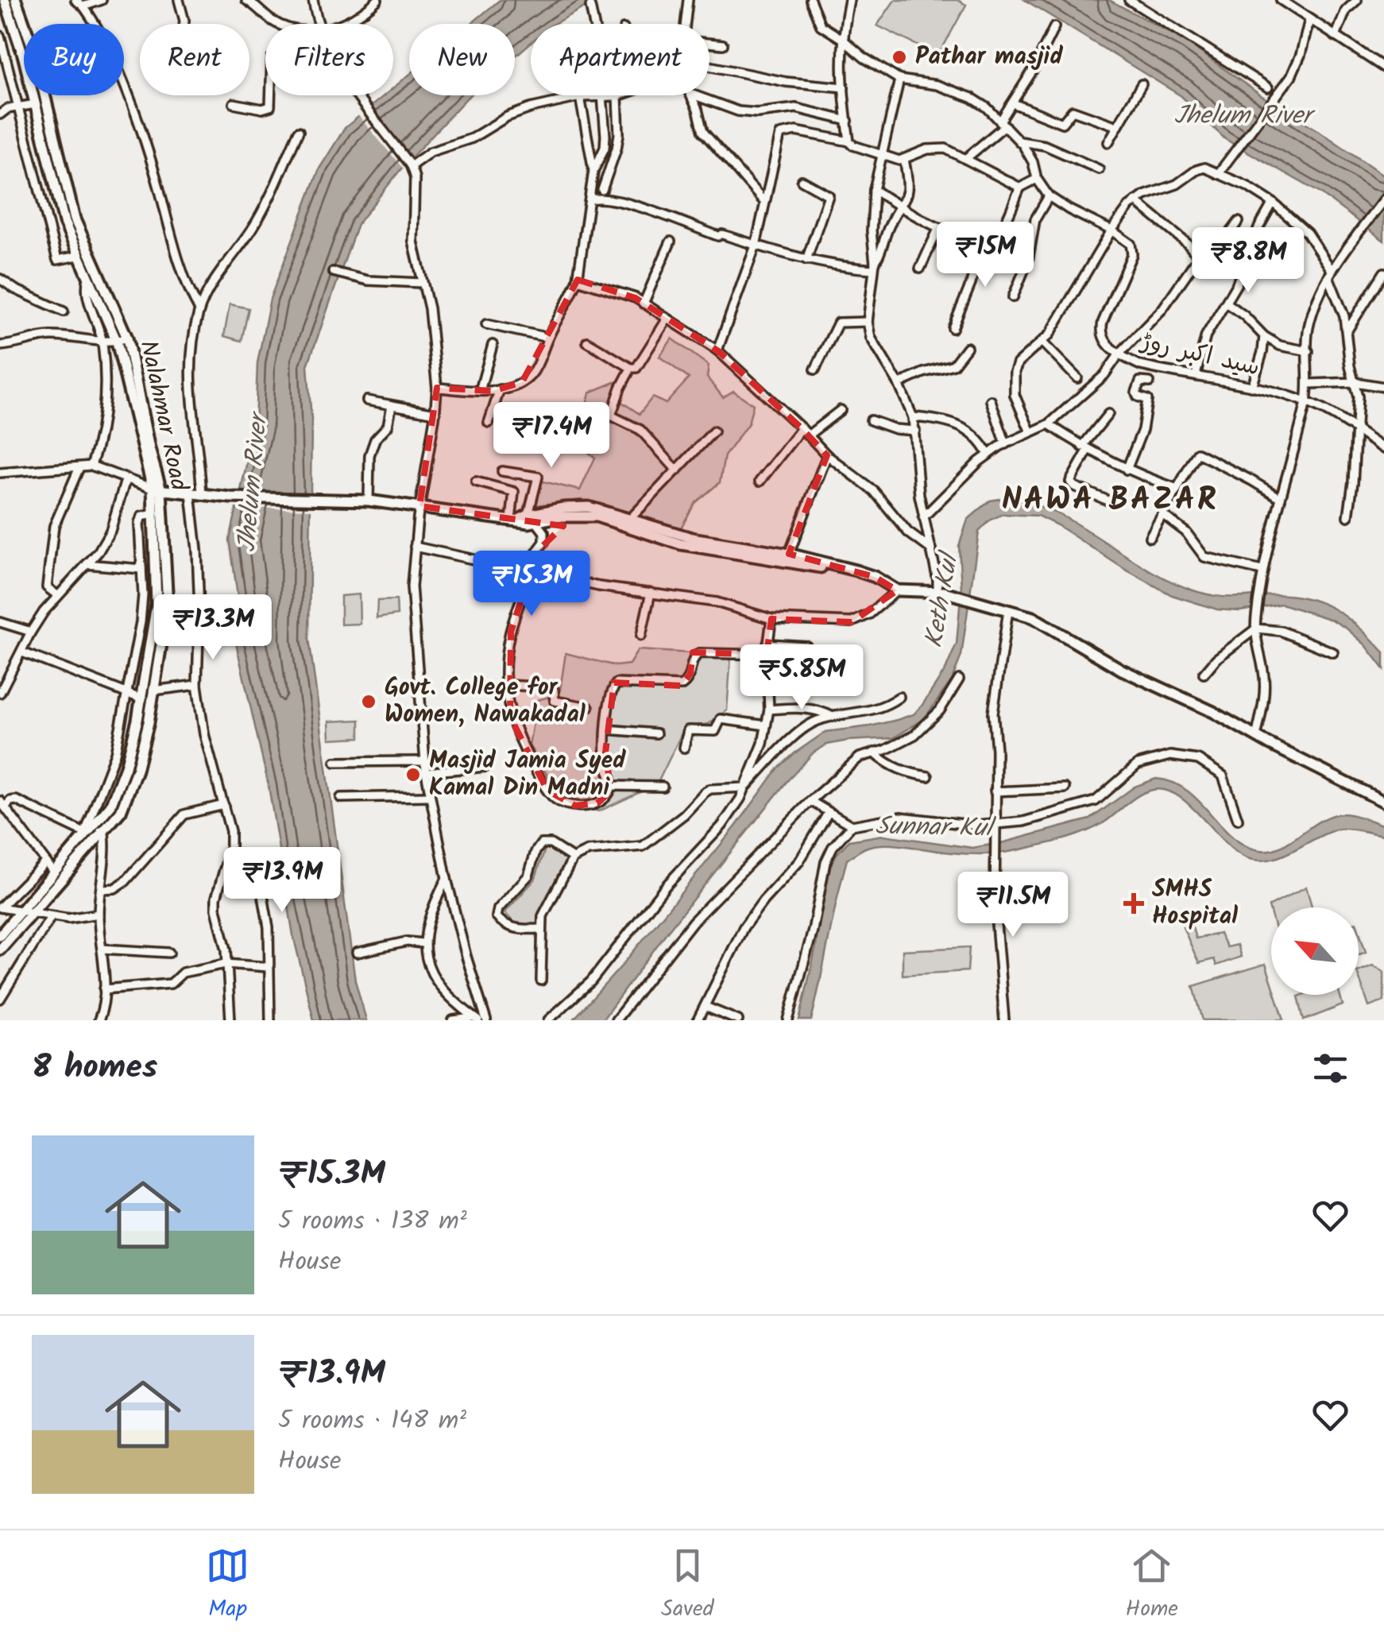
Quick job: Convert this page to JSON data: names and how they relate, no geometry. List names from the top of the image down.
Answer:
{
  "streets": {
    "main road": ["Nalahmar Road"],
    "street": ["سید اکبر روڑ"]
  },
  "districts": ["NAWA BAZAR"],
  "water": ["Jhelum River", "Keth Kul", "Sunnar Kul"],
  "places": {
    "other": ["Pathar masjid", "Govt. College for Women, Nawakadal", "Masjid Jamia Syed Kamal Din Madni"],
    "health": ["SMHS Hospital"]
  },
  "north": "top left",
  "page": {
    "chip": [
      "Buy",
      "Rent",
      "Filters",
      "New",
      "Apartment"
    ],
    "price": [
      "₹15M",
      "₹8.8M",
      "₹17.4M",
      "₹15.3M",
      "₹13.3M",
      "₹5.85M",
      "₹13.9M",
      "₹11.5M"
    ],
    "heading": "8 homes",
    "list": [
      {
        "name": "₹15.3M",
        "note": "5 rooms · 138 m² · House"
      },
      {
        "name": "₹13.9M",
        "note": "5 rooms · 148 m² · House"
      }
    ],
    "tabs": ["Map", "Saved", "Home"]
  }
}
